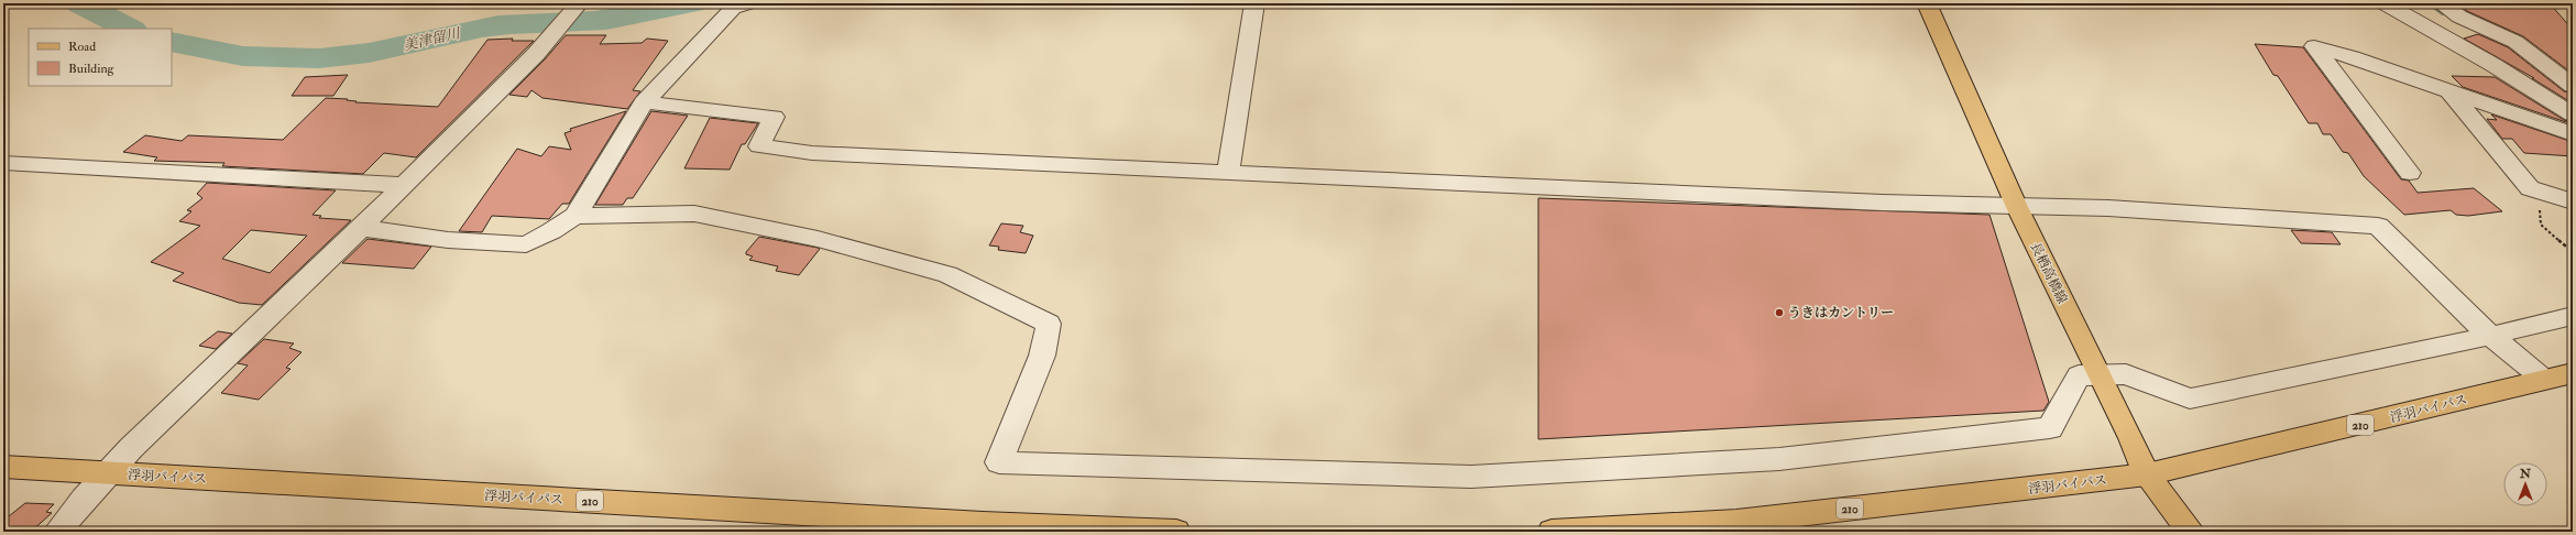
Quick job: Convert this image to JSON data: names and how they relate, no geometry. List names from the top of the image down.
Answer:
{
  "streets": {
    "main road": ["長栖高橋線", "浮羽バイパス", "210"]
  },
  "crossings": [
    ["長栖高橋線", "浮羽バイパス"]
  ],
  "water": ["美津留川"],
  "places": ["うきはカントリー"],
  "legend": ["Road", "Building"],
  "north": "top"
}
